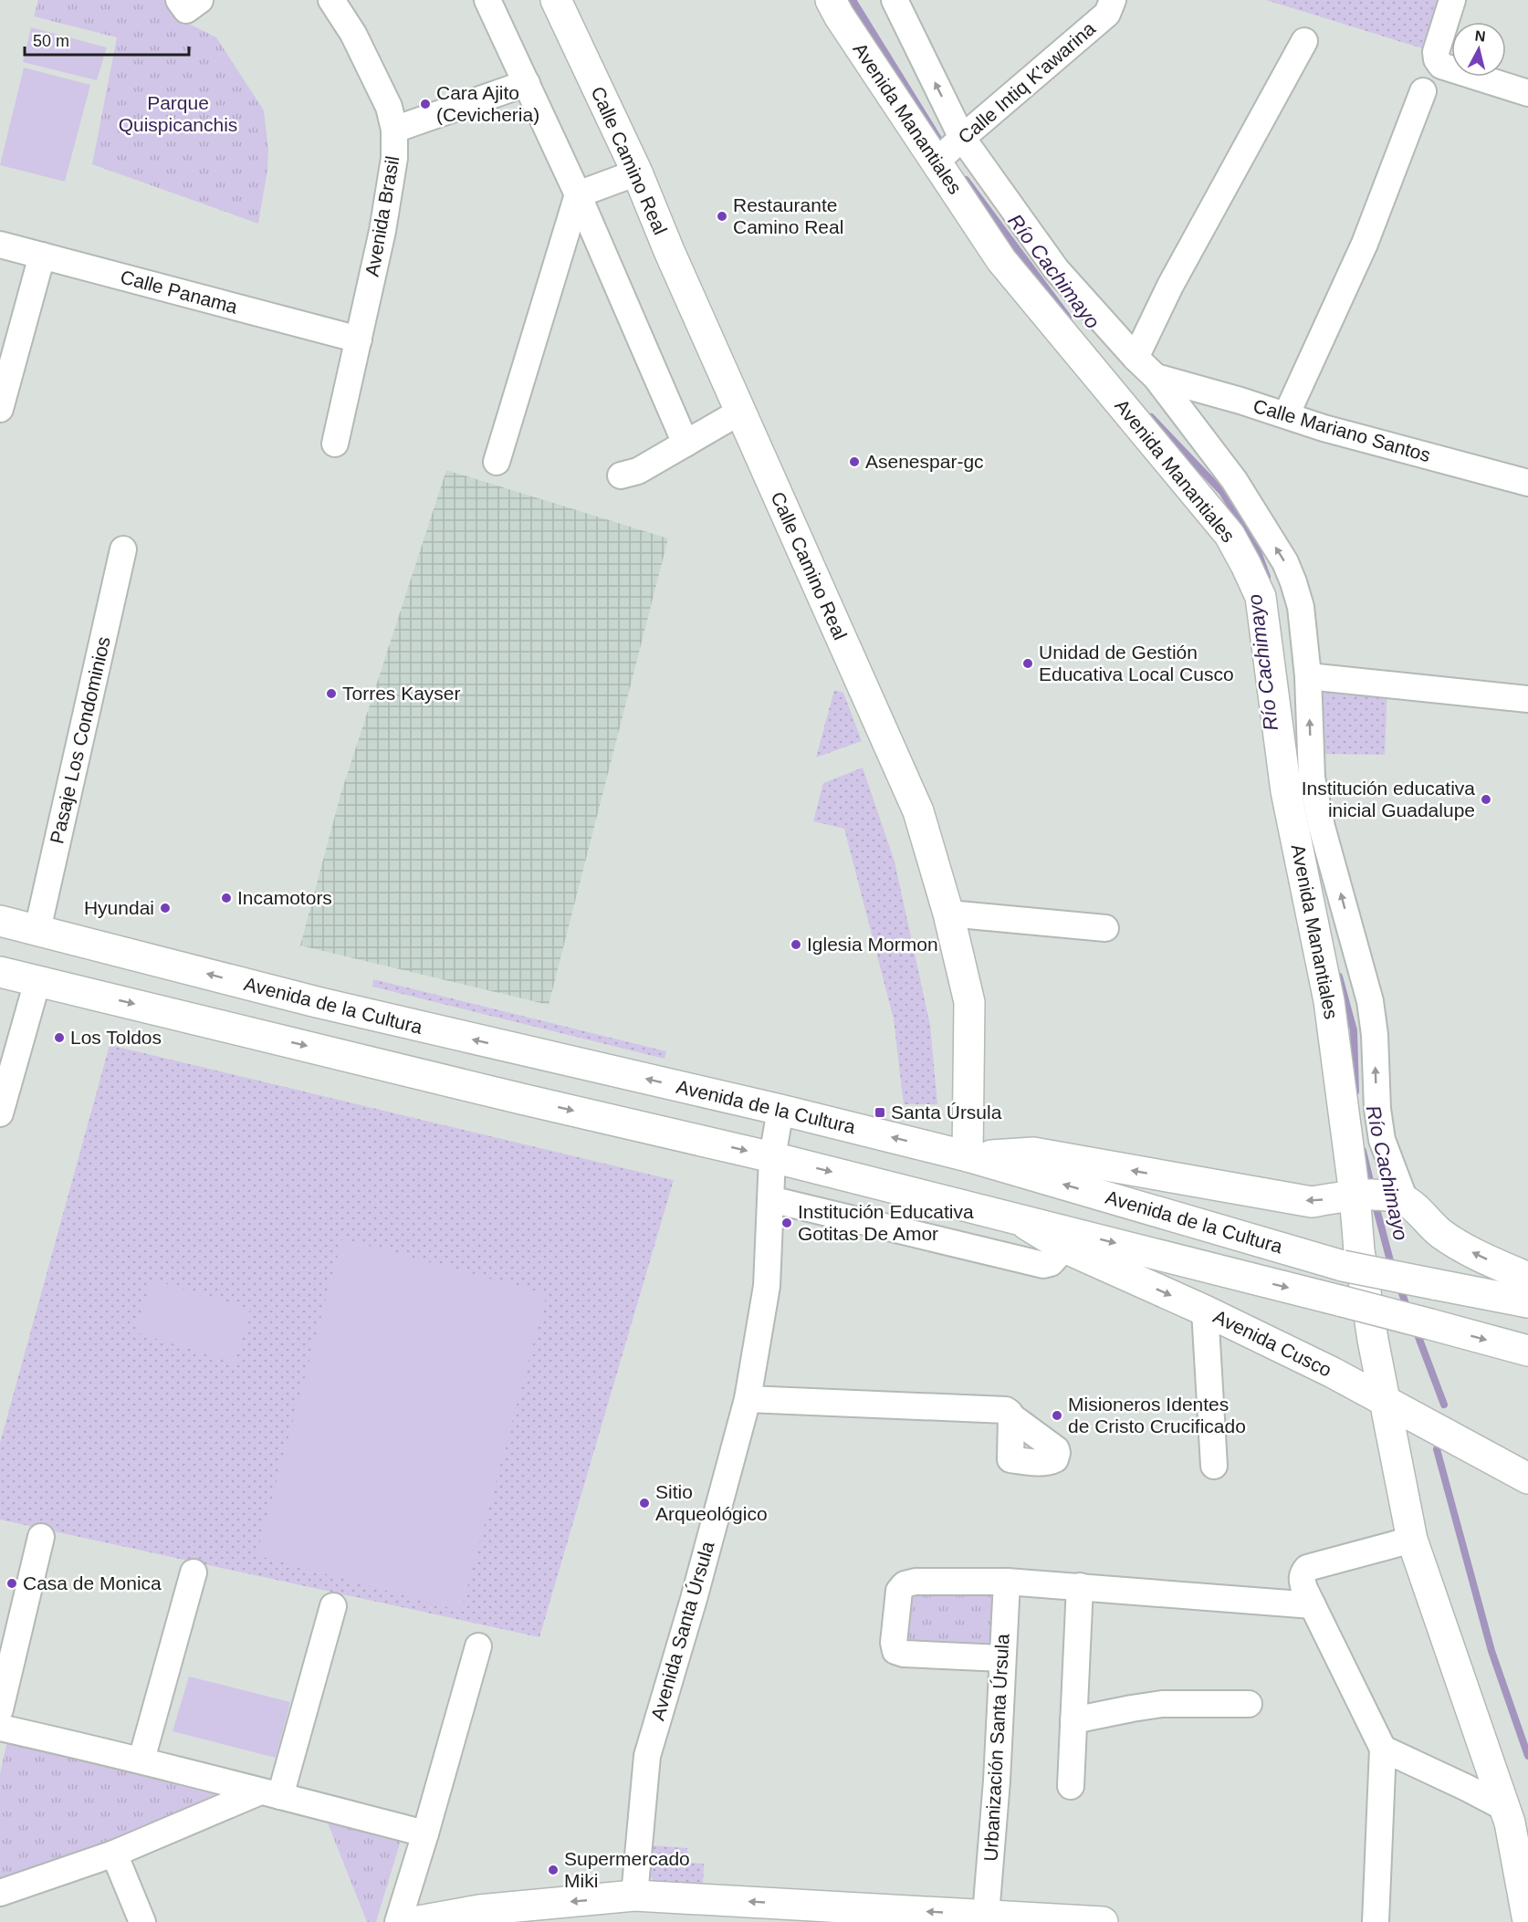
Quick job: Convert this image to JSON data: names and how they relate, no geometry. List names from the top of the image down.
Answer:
{
  "streets": {
    "main road": [
      "Avenida Manantiales",
      "Calle Camino Real",
      "Avenida de la Cultura",
      "Avenida Cusco"
    ],
    "street": [
      "Calle Intiq K'awarina",
      "Avenida Brasil",
      "Calle Panama",
      "Calle Mariano Santos",
      "Pasaje Los Condominios",
      "Avenida Santa Úrsula",
      "Urbanización Santa Úrsula"
    ]
  },
  "crossings": [
    ["Calle Intiq K'awarina", "Avenida Manantiales"],
    ["Avenida Manantiales", "Calle Mariano Santos"],
    ["Avenida Manantiales", "Avenida de la Cultura"],
    ["Avenida Manantiales", "Avenida Cusco"],
    ["Calle Camino Real", "Avenida de la Cultura"],
    ["Avenida Brasil", "Calle Panama"],
    ["Pasaje Los Condominios", "Avenida de la Cultura"],
    ["Avenida de la Cultura", "Avenida Cusco"],
    ["Avenida de la Cultura", "Avenida Santa Úrsula"]
  ],
  "water": ["Río Cachimayo"],
  "parks": ["Parque Quispicanchis"],
  "places": {
    "other": [
      "Cara Ajito (Cevicheria)",
      "Restaurante Camino Real",
      "Asenespar-gc",
      "Unidad de Gestión Educativa Local Cusco",
      "Torres Kayser",
      "Institución educativa inicial Guadalupe",
      "Incamotors",
      "Hyundai",
      "Iglesia Mormon",
      "Los Toldos",
      "Institución Educativa Gotitas De Amor",
      "Misioneros Identes de Cristo Crucificado",
      "Sitio Arqueológico",
      "Casa de Monica",
      "Supermercado Miki"
    ],
    "transit": ["Santa Úrsula"]
  },
  "scale_bar": "50 m",
  "north": "top"
}
